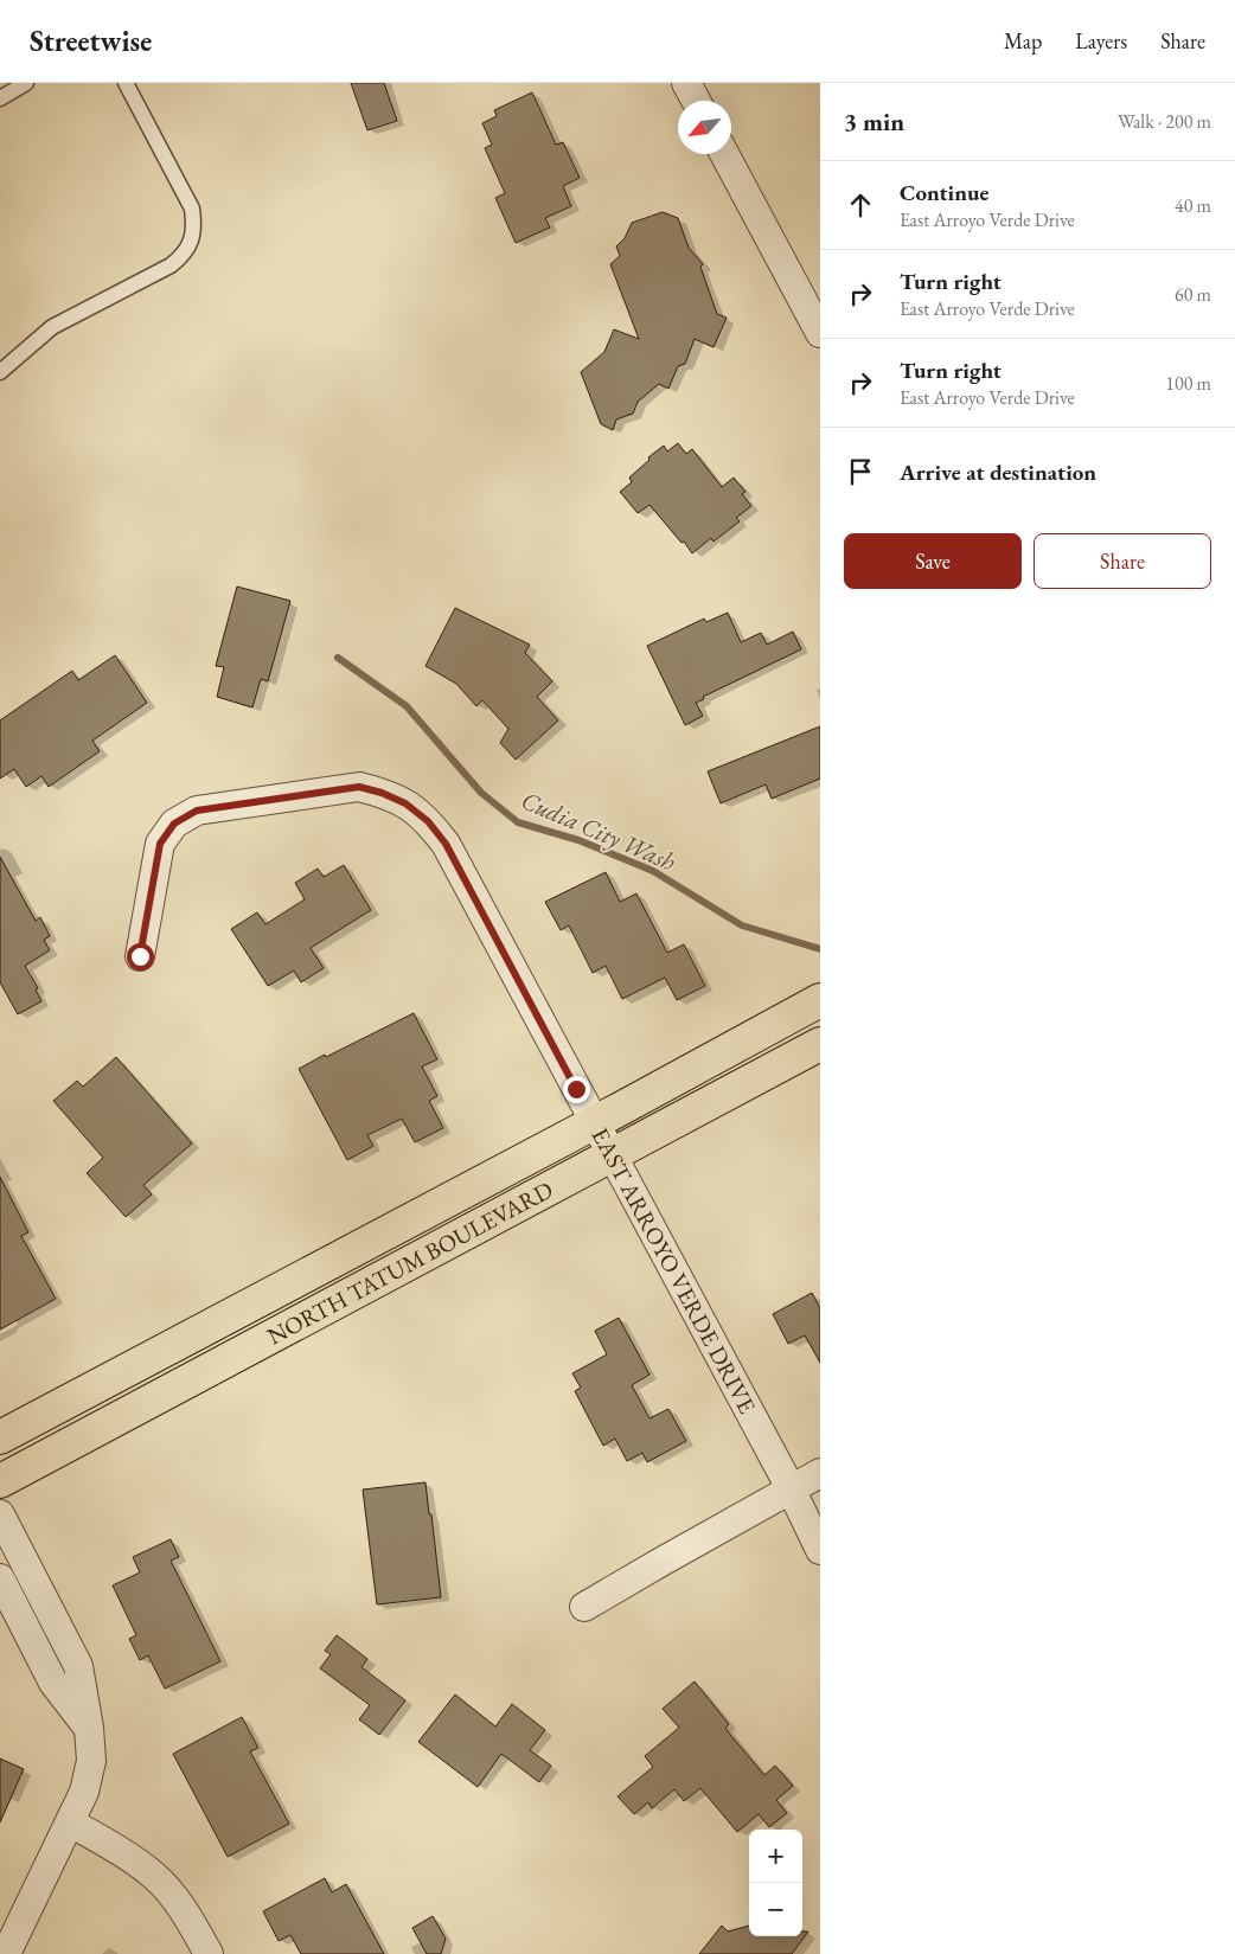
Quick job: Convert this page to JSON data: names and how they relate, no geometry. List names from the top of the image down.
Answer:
{
  "streets": {
    "main road": ["NORTH TATUM BOULEVARD"],
    "street": ["EAST ARROYO VERDE DRIVE"]
  },
  "crossings": [
    ["NORTH TATUM BOULEVARD", "EAST ARROYO VERDE DRIVE"]
  ],
  "water": ["Cudia City Wash"],
  "north": "bottom left",
  "page": {
    "header": "Streetwise",
    "nav": ["Map", "Layers", "Share"],
    "heading": ["3 min", "Walk · 200 m"],
    "list": [
      ["Continue", "East Arroyo Verde Drive", "40 m"],
      ["Turn right", "East Arroyo Verde Drive", "60 m"],
      ["Turn right", "East Arroyo Verde Drive", "100 m"],
      "Arrive at destination"
    ],
    "buttons": ["Save", "Share"],
    "map_buttons": ["+", "−"]
  }
}
